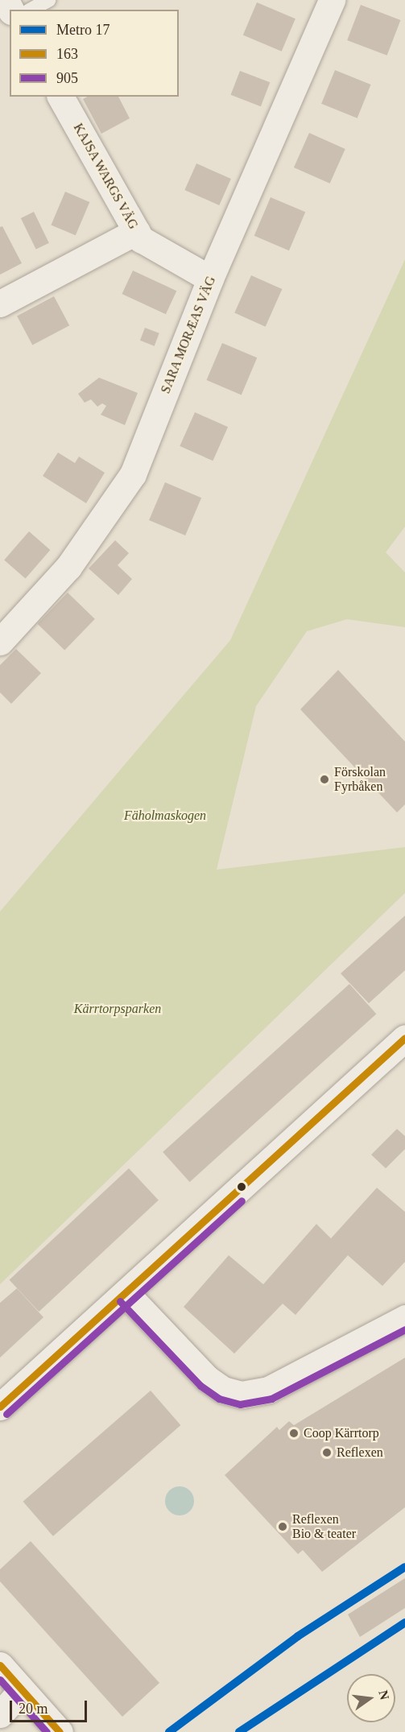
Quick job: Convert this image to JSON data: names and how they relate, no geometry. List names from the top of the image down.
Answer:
{
  "streets": {
    "street": ["KAJSA WARGS VÄG", "SARA MORÆAS VÄG"]
  },
  "crossings": [
    ["KAJSA WARGS VÄG", "SARA MORÆAS VÄG"]
  ],
  "parks": ["Fäholmaskogen", "Kärrtorpsparken"],
  "places": [
    "Förskolan Fyrbåken",
    "Coop Kärrtorp",
    "Reflexen",
    "Reflexen Bio & teater"
  ],
  "lines": ["transit line 163", "transit line 905", "metro line 17"],
  "legend": ["Metro 17", "163", "905"],
  "scale_bar": "20 m",
  "north": "right"
}
